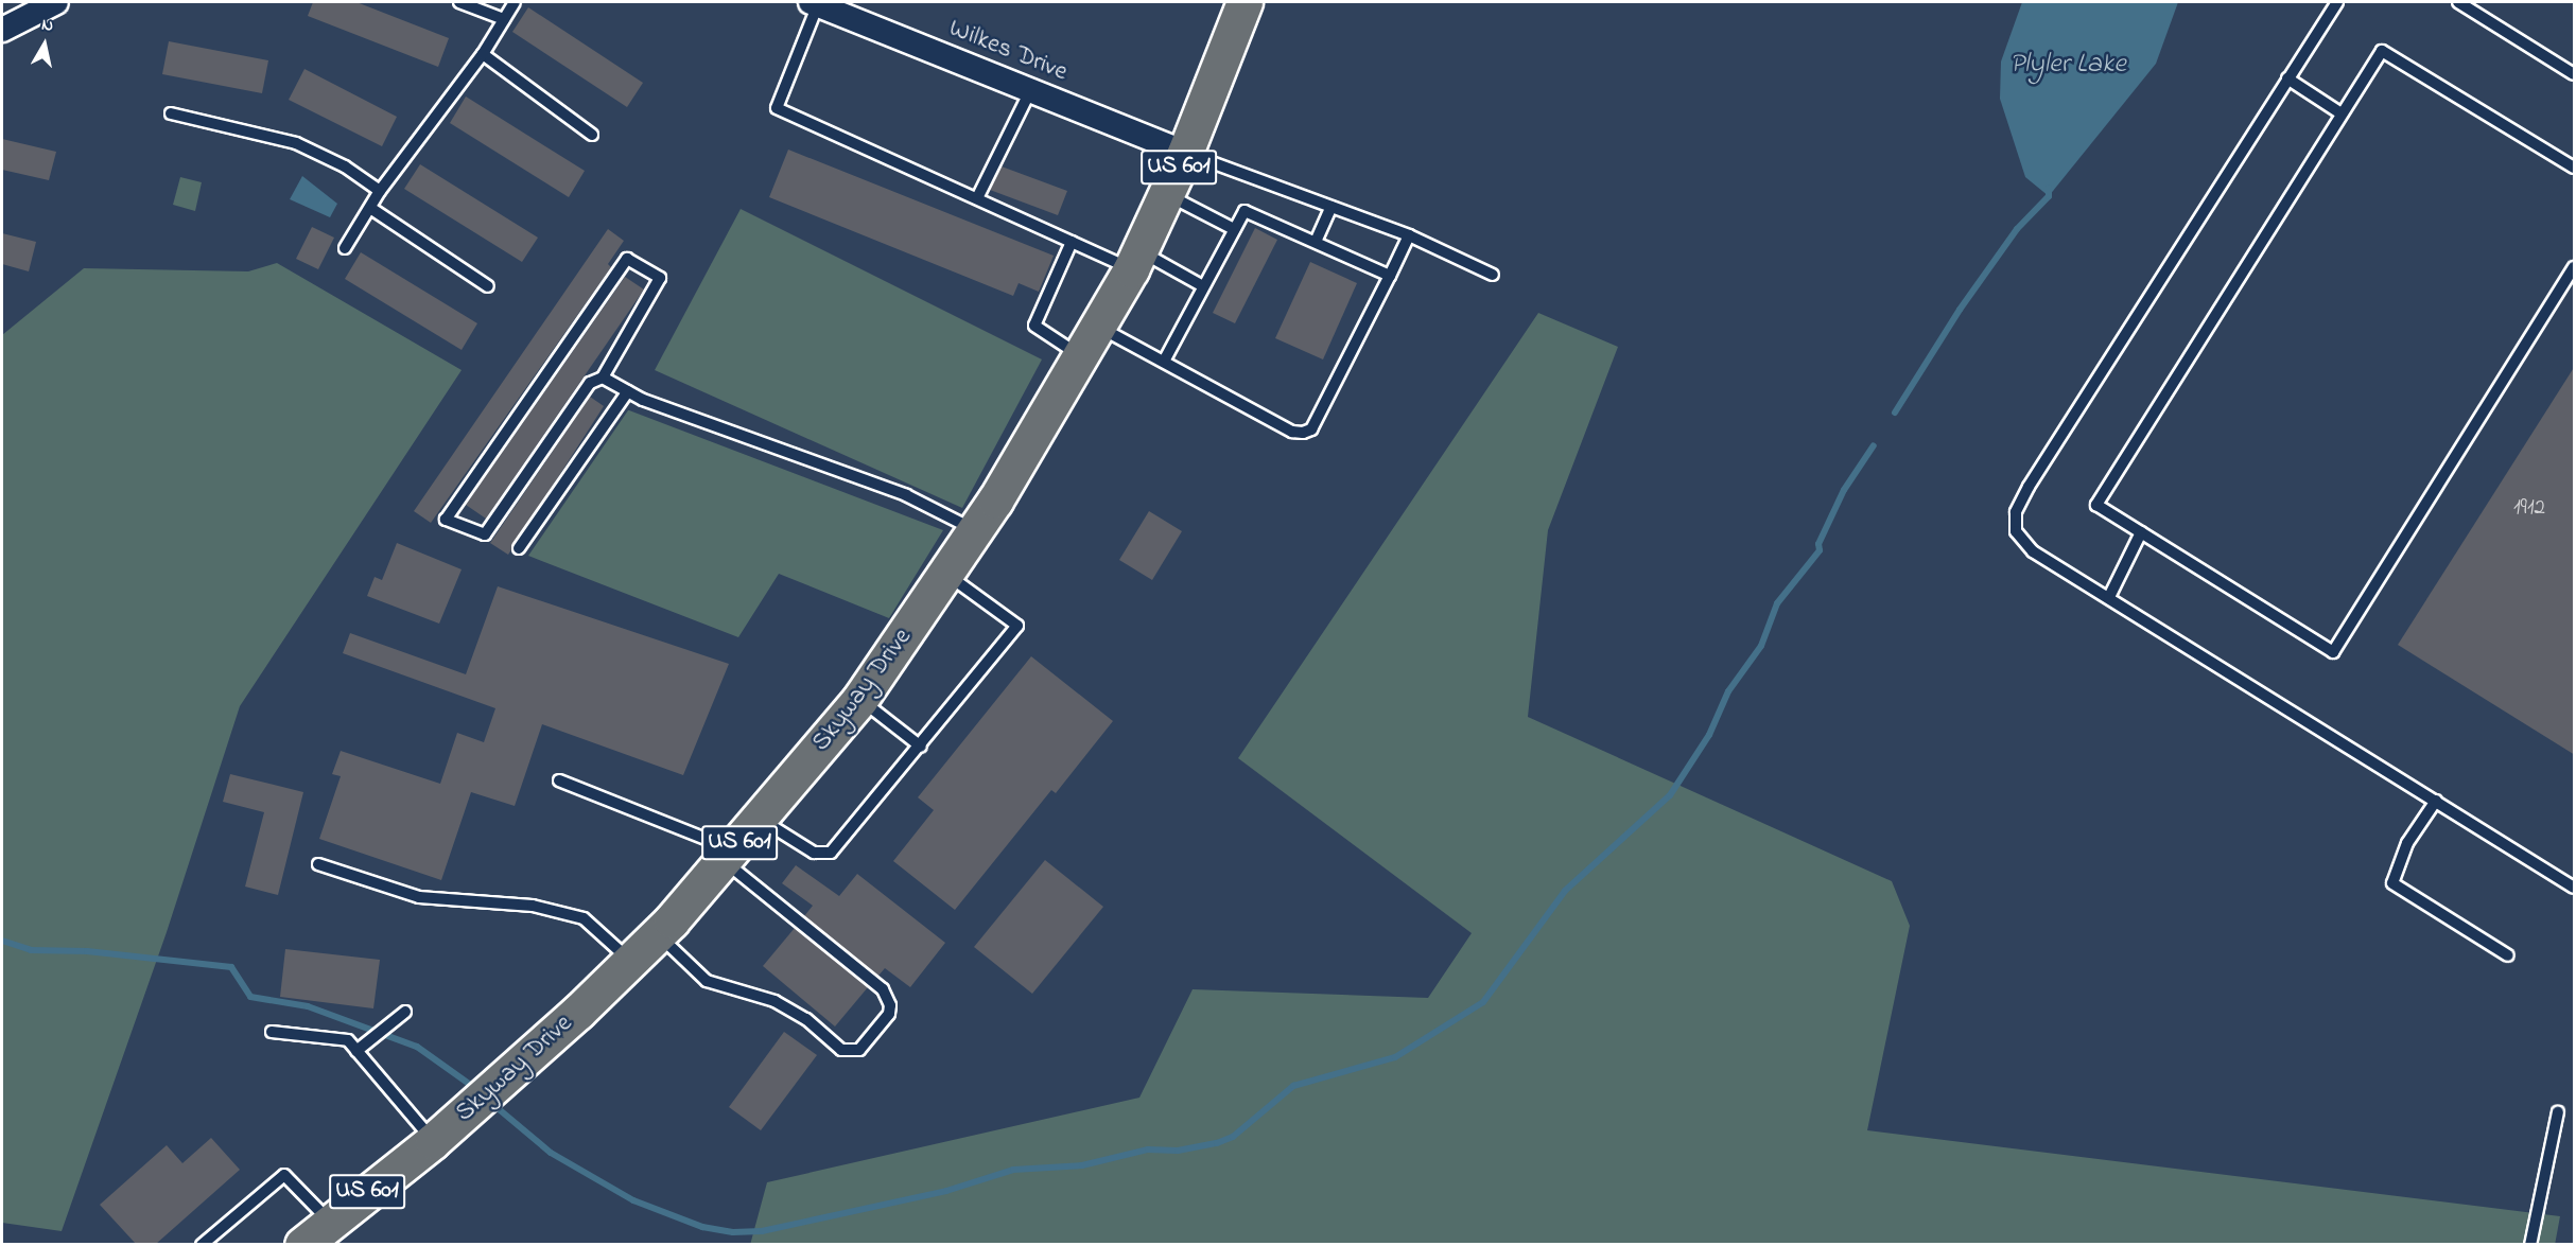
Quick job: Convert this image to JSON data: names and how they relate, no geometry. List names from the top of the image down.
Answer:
{
  "streets": {
    "highway": ["US 601", "Skyway Drive"],
    "street": ["Wilkes Drive"]
  },
  "crossings": [
    ["Wilkes Drive", "Skyway Drive"]
  ],
  "water": ["Plyler Lake"],
  "house_numbers": ["1912"],
  "north": "top"
}
